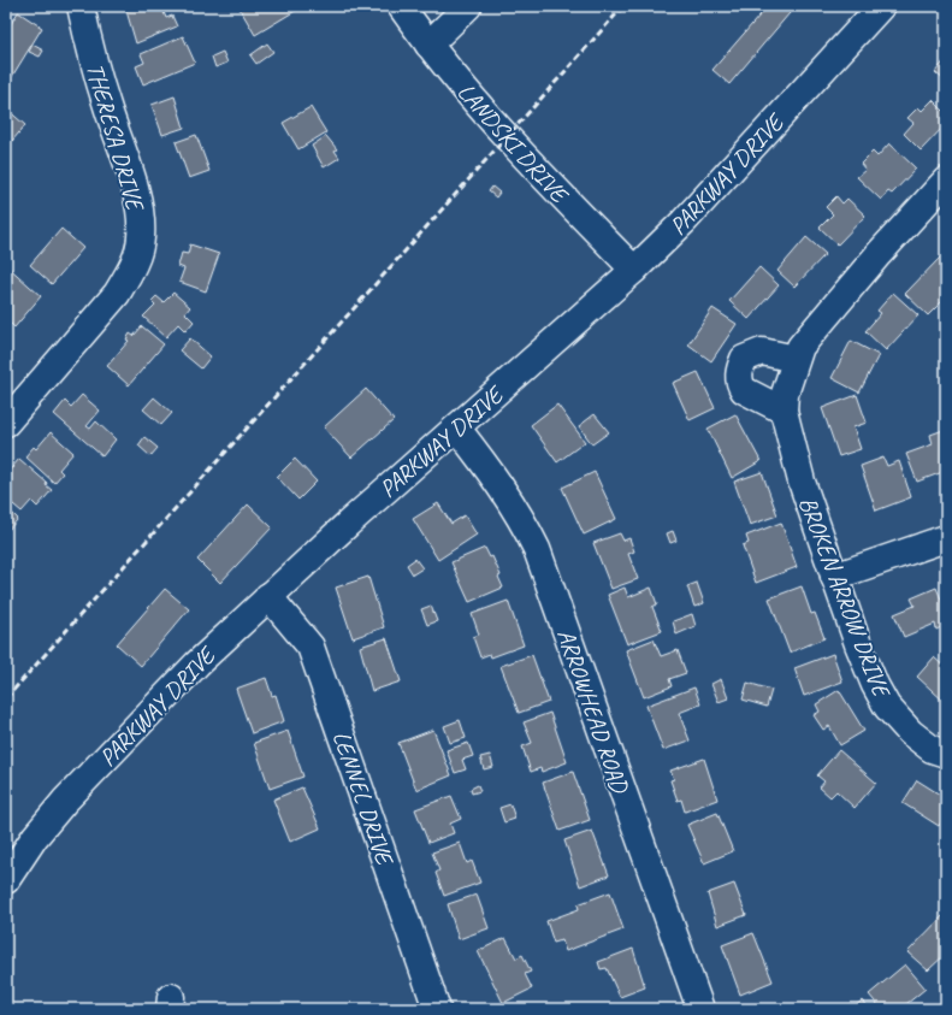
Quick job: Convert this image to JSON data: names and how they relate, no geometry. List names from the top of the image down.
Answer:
{
  "streets": {
    "street": [
      "THERESA DRIVE",
      "LANDSKI DRIVE",
      "PARKWAY DRIVE",
      "BROKEN ARROW DRIVE",
      "ARROWHEAD ROAD",
      "LENNEL DRIVE"
    ]
  },
  "crossings": [
    ["LANDSKI DRIVE", "PARKWAY DRIVE"],
    ["PARKWAY DRIVE", "ARROWHEAD ROAD"],
    ["PARKWAY DRIVE", "LENNEL DRIVE"]
  ]
}
